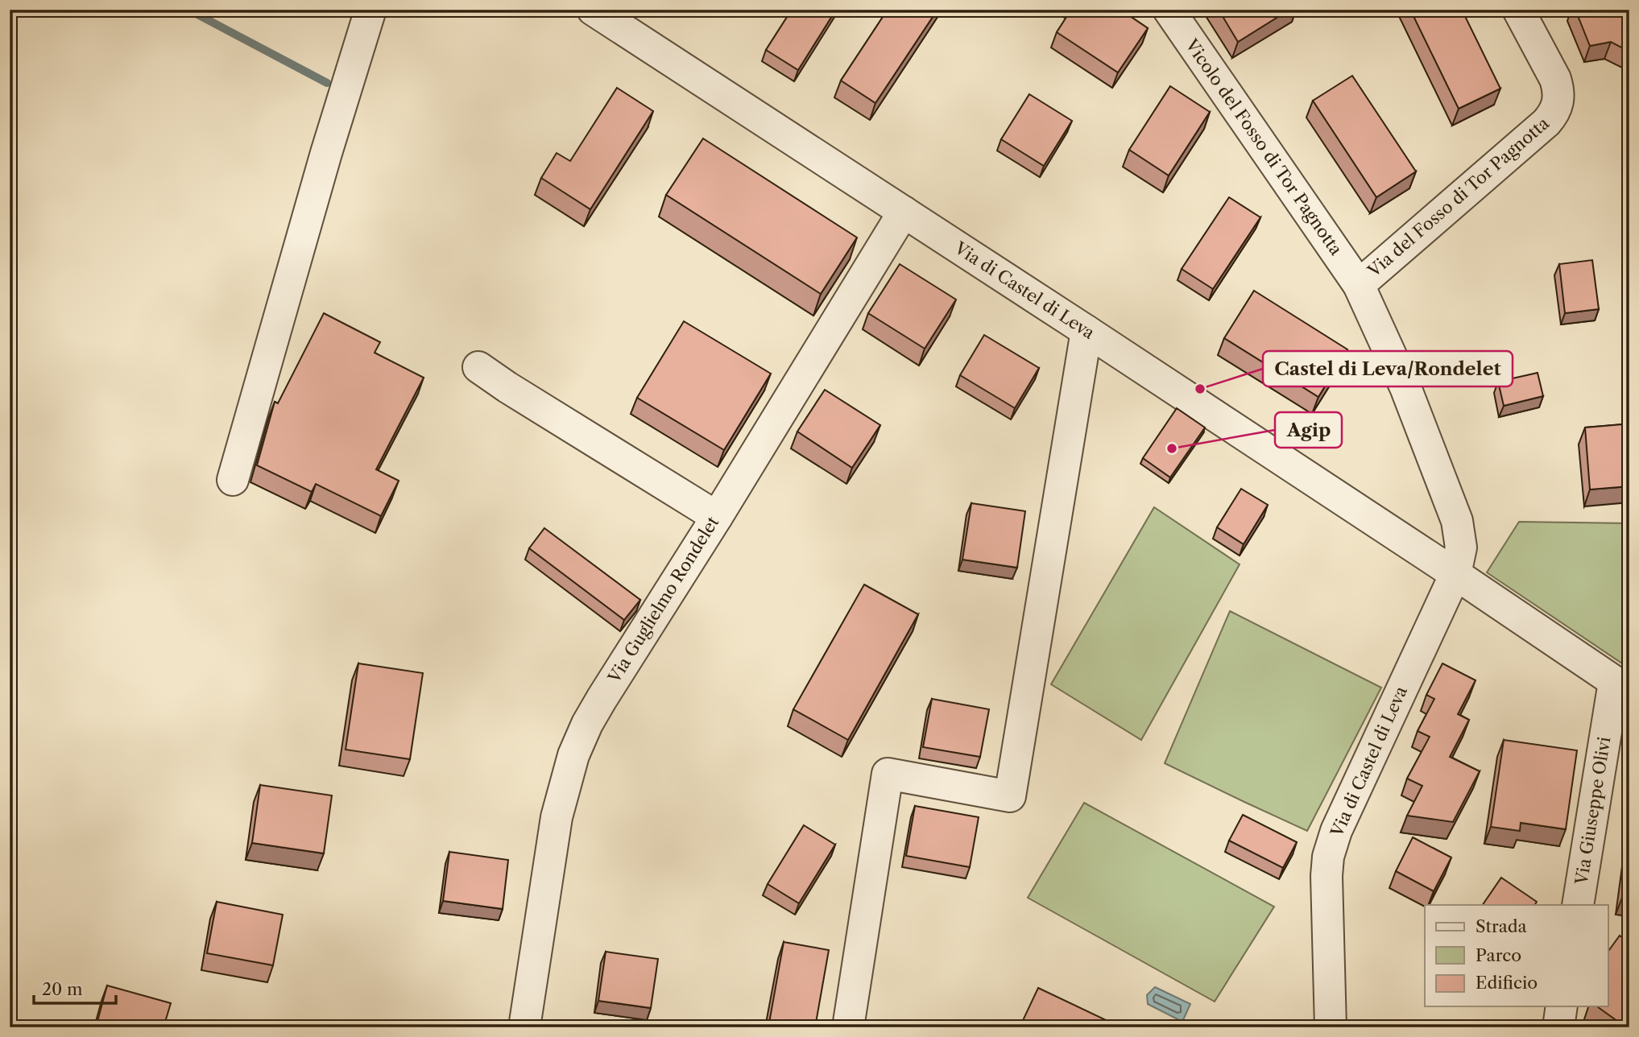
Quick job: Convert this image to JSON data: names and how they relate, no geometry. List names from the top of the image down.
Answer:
{
  "streets": {
    "street": [
      "Vicolo del Fosso di Tor Pagnotta",
      "Via del Fosso di Tor Pagnotta",
      "Via di Castel di Leva",
      "Via Guglielmo Rondelet",
      "Via Giuseppe Olivi"
    ]
  },
  "crossings": [
    ["Vicolo del Fosso di Tor Pagnotta", "Via del Fosso di Tor Pagnotta"],
    ["Via del Fosso di Tor Pagnotta", "Via di Castel di Leva"],
    ["Via di Castel di Leva", "Via Guglielmo Rondelet"],
    ["Via di Castel di Leva", "Via Giuseppe Olivi"]
  ],
  "places": ["Castel di Leva/Rondelet", "Agip"],
  "legend": ["Strada", "Parco", "Edificio"],
  "scale_bar": "20 m"
}
